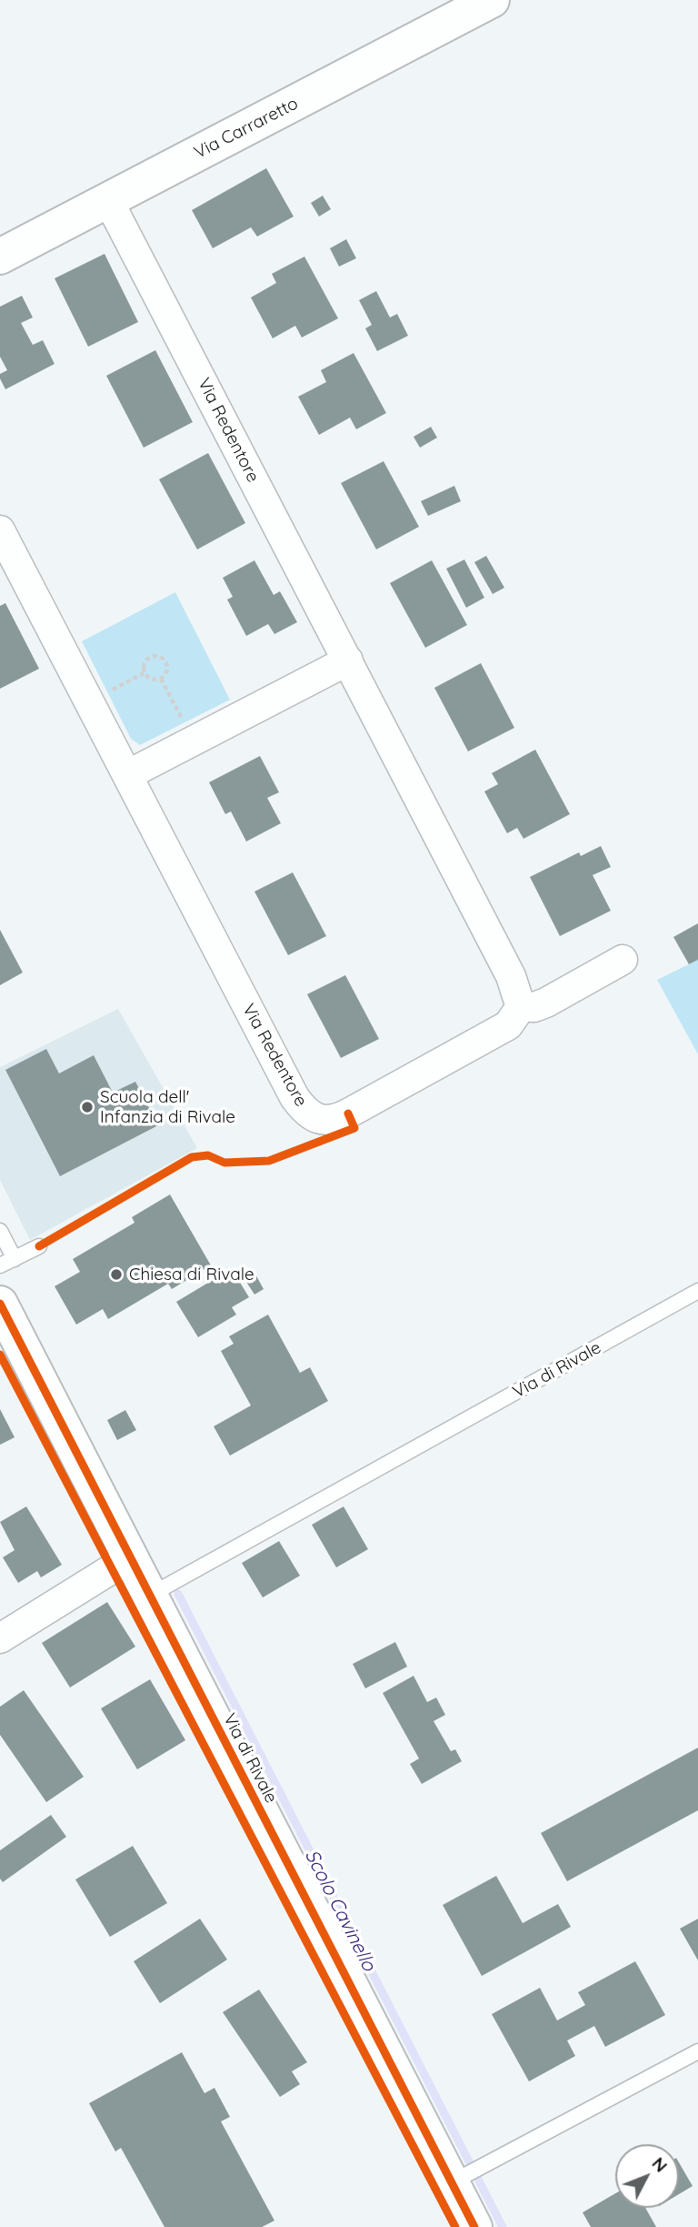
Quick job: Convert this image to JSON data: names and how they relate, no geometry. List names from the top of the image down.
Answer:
{
  "streets": {
    "street": ["Via Carraretto", "Via Redentore", "Via di Rivale"]
  },
  "crossings": [
    ["Via Carraretto", "Via Redentore"]
  ],
  "water": ["Scolo Cavinello"],
  "places": ["Scuola dell' Infanzia di Rivale", "Chiesa di Rivale"],
  "north": "top right"
}
